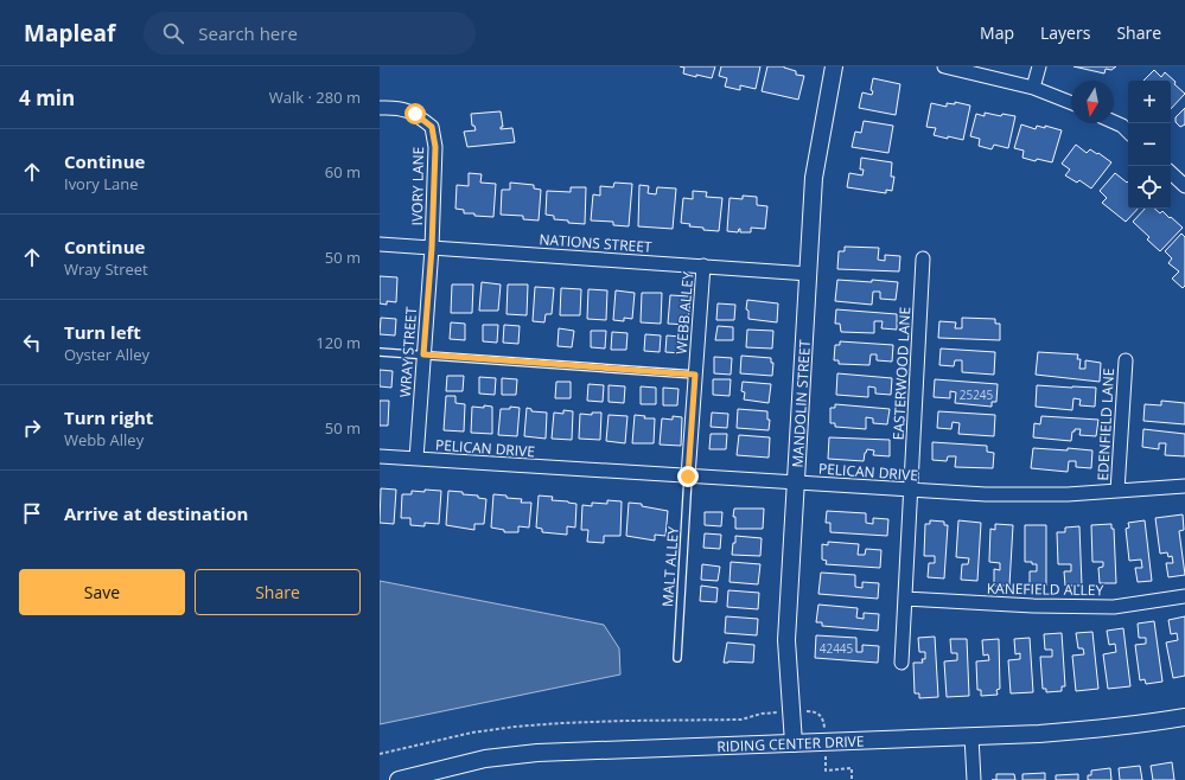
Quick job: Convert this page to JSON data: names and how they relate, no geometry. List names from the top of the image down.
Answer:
{
  "streets": {
    "street": [
      "IVORY LANE",
      "NATIONS STREET",
      "WEBB ALLEY",
      "WRAY STREET",
      "EASTERWOOD LANE",
      "MANDOLIN STREET",
      "EDENFIELD LANE",
      "PELICAN DRIVE",
      "KANEFIELD ALLEY",
      "RIDING CENTER DRIVE"
    ],
    "lane": ["MALT ALLEY"]
  },
  "crossings": [
    ["IVORY LANE", "NATIONS STREET"],
    ["IVORY LANE", "WRAY STREET"],
    ["NATIONS STREET", "WEBB ALLEY"],
    ["NATIONS STREET", "WRAY STREET"],
    ["NATIONS STREET", "MANDOLIN STREET"],
    ["WEBB ALLEY", "PELICAN DRIVE"],
    ["WEBB ALLEY", "MALT ALLEY"],
    ["WRAY STREET", "PELICAN DRIVE"],
    ["EASTERWOOD LANE", "PELICAN DRIVE"],
    ["MANDOLIN STREET", "PELICAN DRIVE"],
    ["MANDOLIN STREET", "RIDING CENTER DRIVE"],
    ["EDENFIELD LANE", "PELICAN DRIVE"],
    ["PELICAN DRIVE", "MALT ALLEY"]
  ],
  "house_numbers": ["25245", "42445"],
  "north": "bottom",
  "page": {
    "header": "Mapleaf",
    "search": "Search here",
    "nav": ["Map", "Layers", "Share"],
    "heading": ["4 min", "Walk · 280 m"],
    "map_buttons": ["+", "−"],
    "list": [
      ["Continue", "Ivory Lane", "60 m"],
      ["Continue", "Wray Street", "50 m"],
      ["Turn left", "Oyster Alley", "120 m"],
      ["Turn right", "Webb Alley", "50 m"],
      "Arrive at destination"
    ],
    "buttons": ["Save", "Share"]
  }
}
